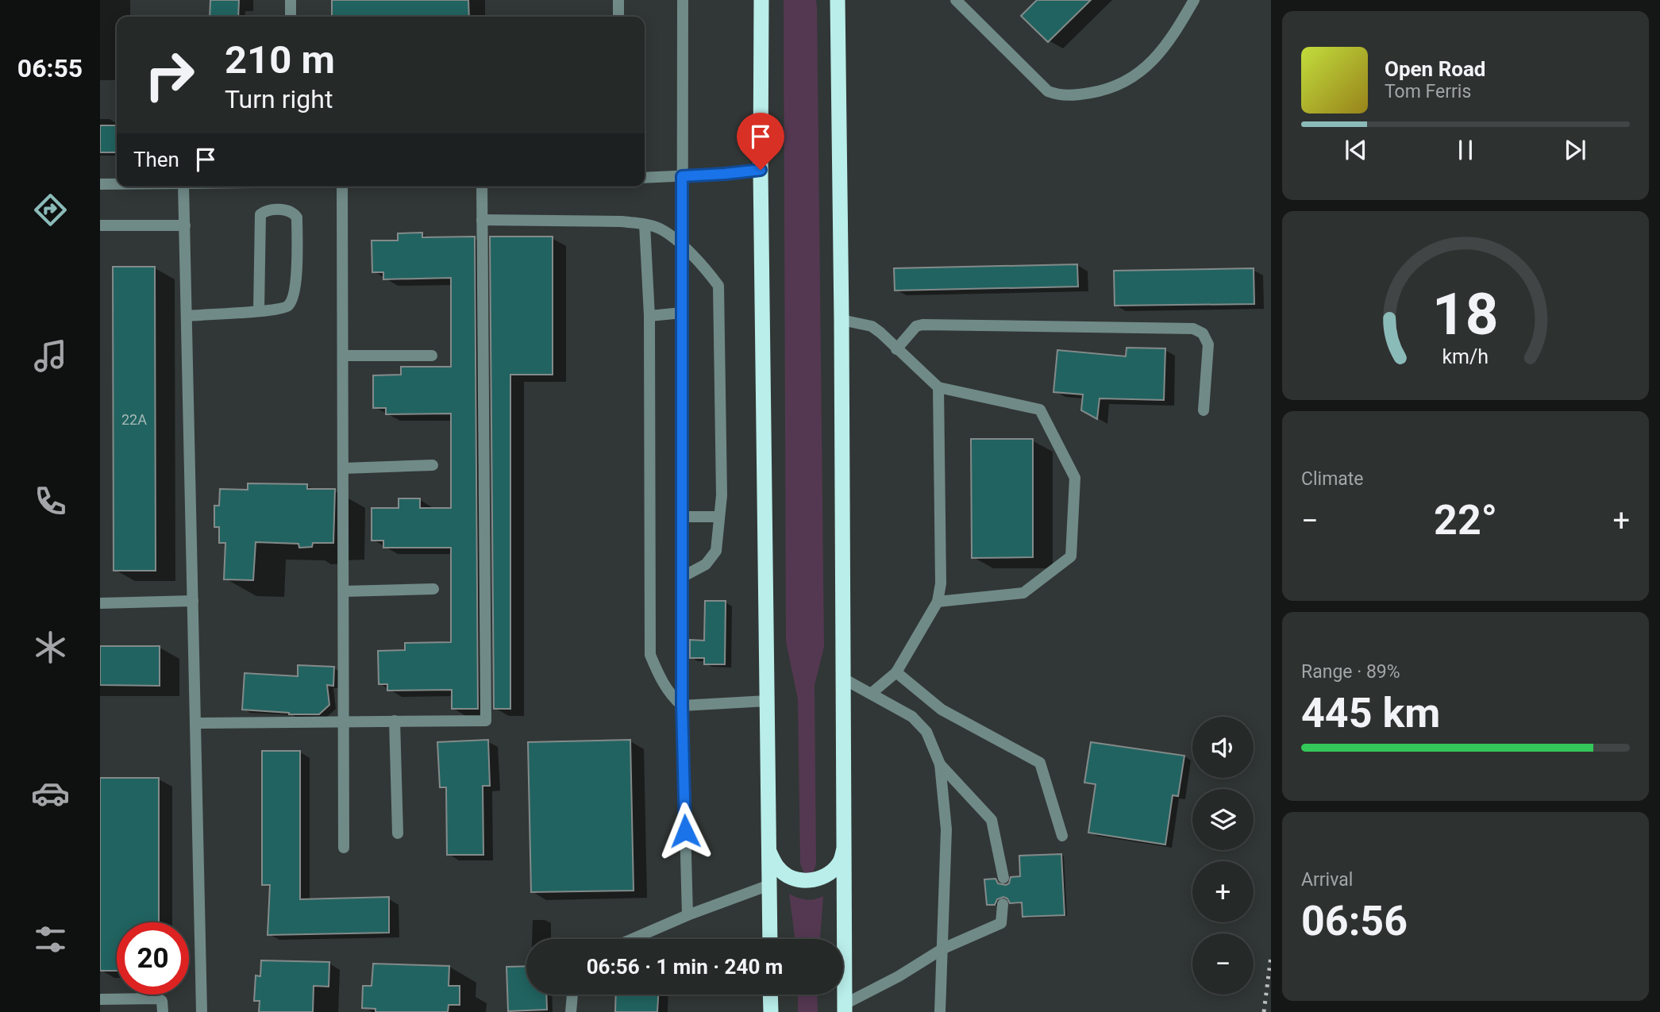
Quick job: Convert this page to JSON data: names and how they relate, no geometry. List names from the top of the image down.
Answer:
{
  "house_numbers": ["22А"],
  "page": {
    "tabs": "06:55",
    "turn": ["210 m", "Turn right"],
    "song": ["Open Road", "Tom Ferris"],
    "then": "Then",
    "tile": [
      "Climate",
      ["Range · 89%", "445 km"],
      ["Arrival", "06:56"]
    ],
    "heat": ["−", "22°", "+"],
    "map_buttons": ["+", "−"],
    "limit": "20",
    "trip": "06:56 · 1 min · 240 m",
    "gauge": ["18", "km/h"]
  }
}
